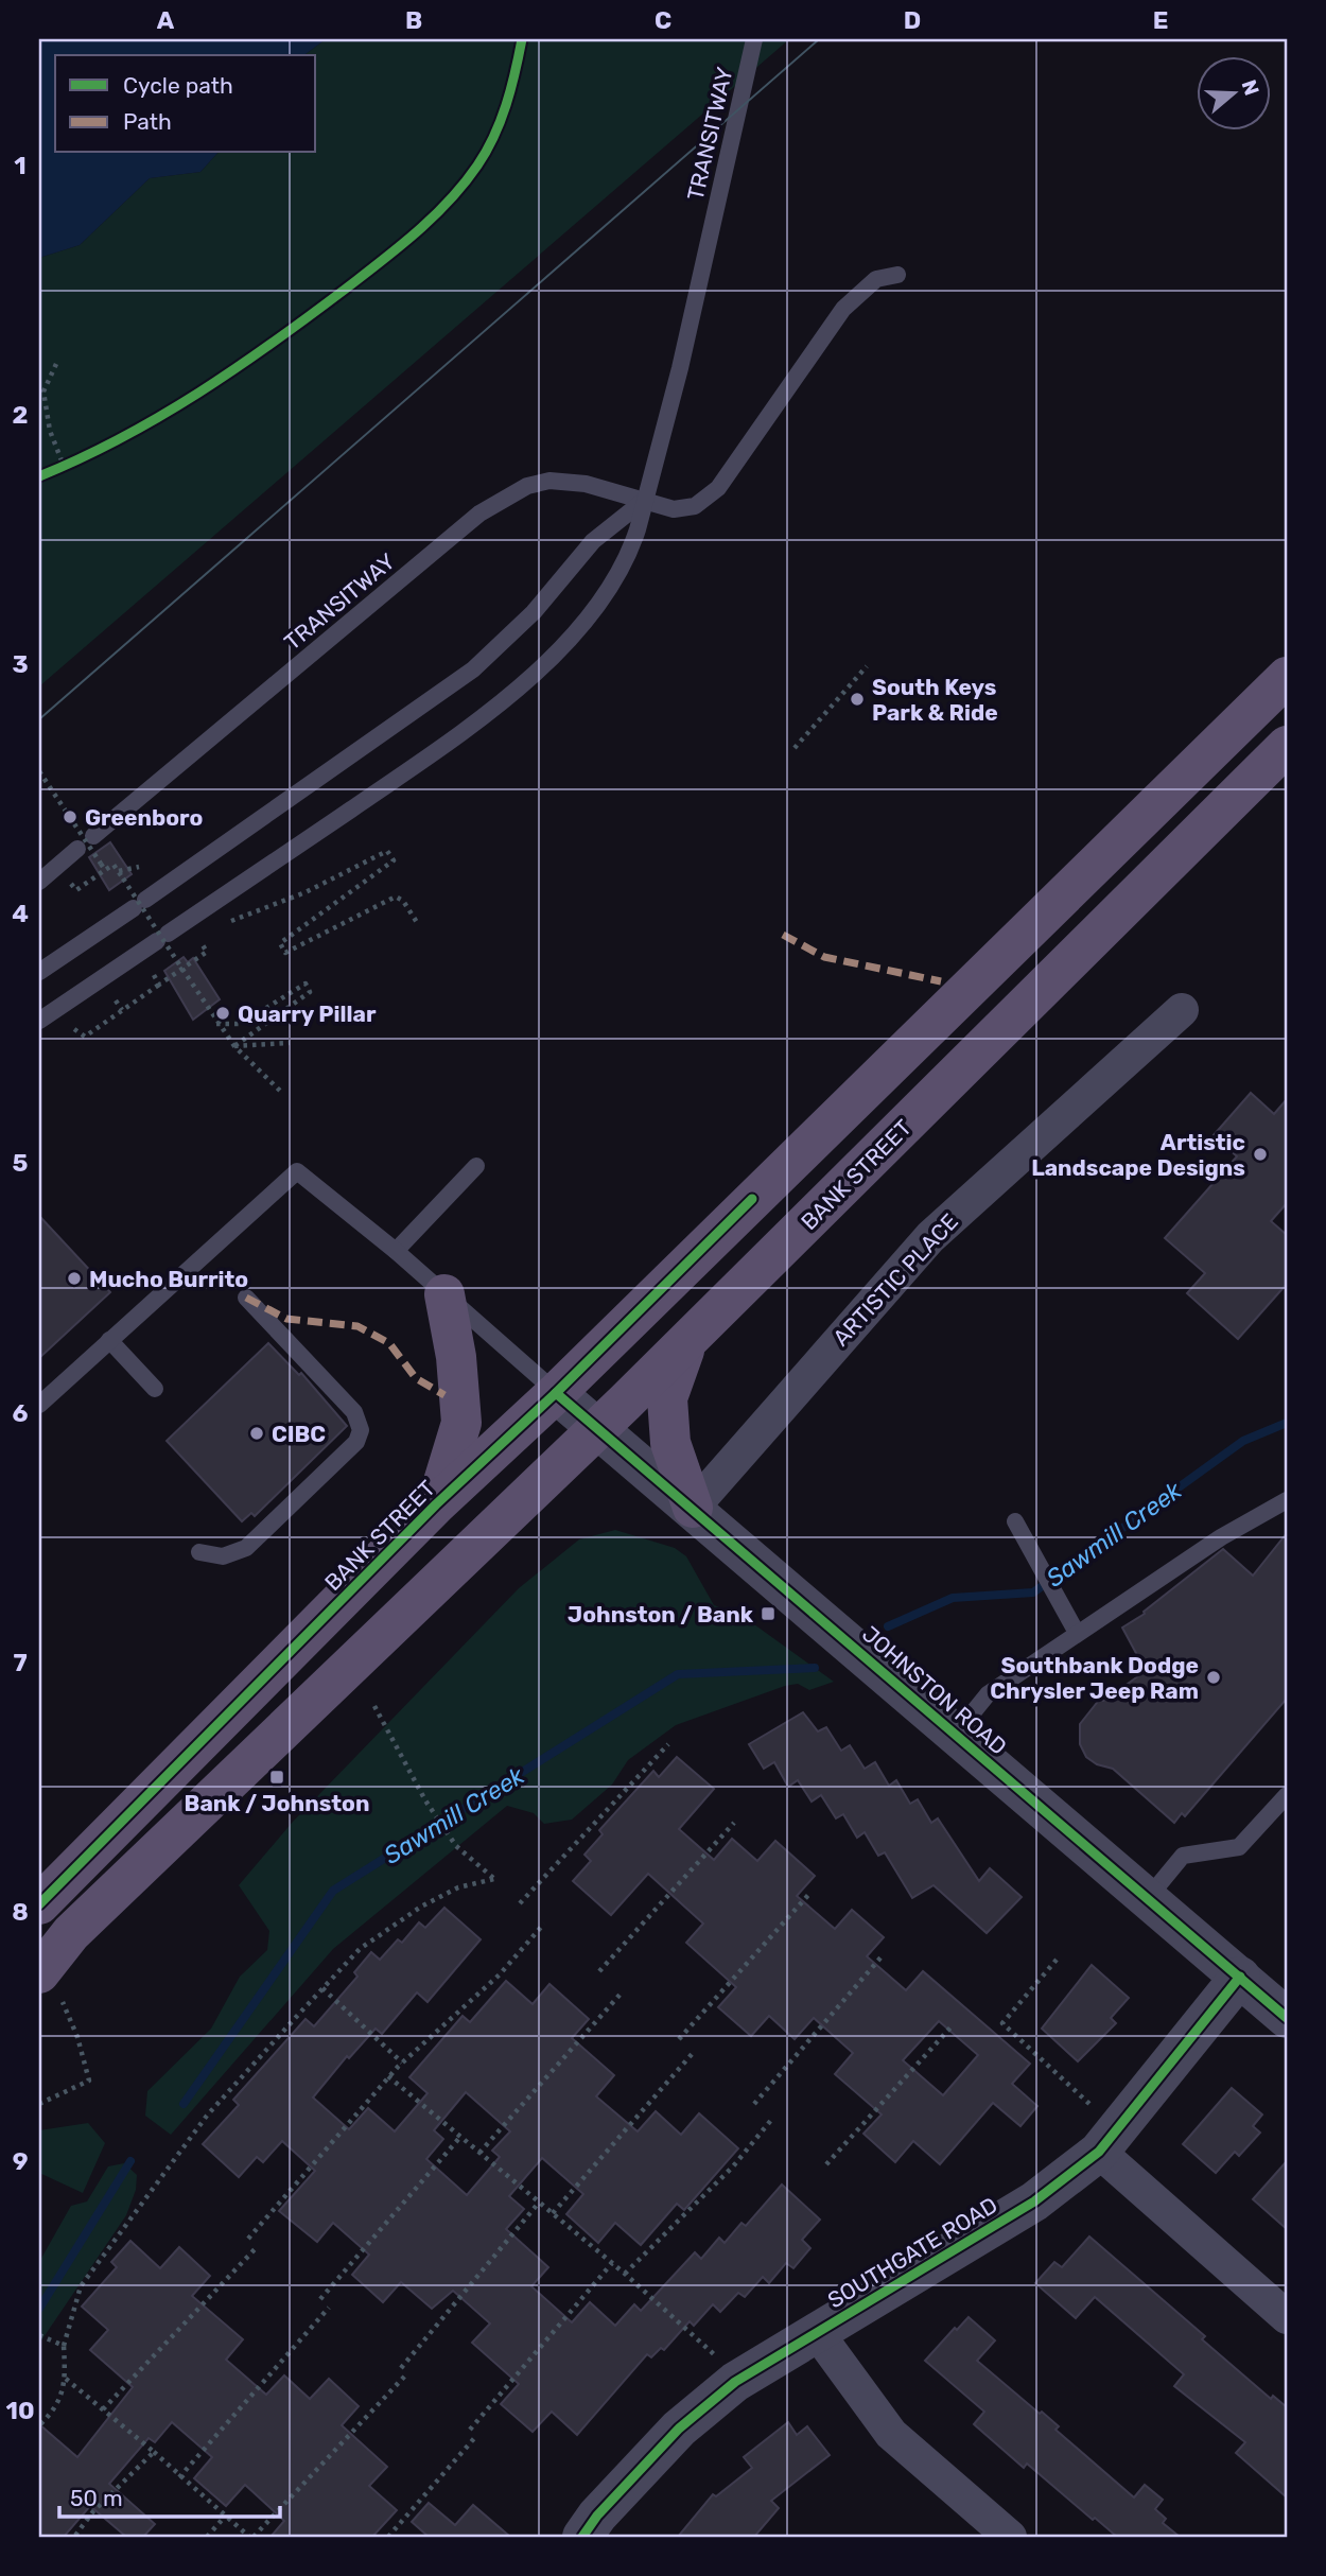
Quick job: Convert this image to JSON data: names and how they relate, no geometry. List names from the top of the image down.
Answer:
{
  "streets": {
    "main road": ["BANK STREET"],
    "street": ["ARTISTIC PLACE", "JOHNSTON ROAD", "SOUTHGATE ROAD"],
    "lane": ["TRANSITWAY"]
  },
  "crossings": [
    ["BANK STREET", "JOHNSTON ROAD"],
    ["ARTISTIC PLACE", "JOHNSTON ROAD"],
    ["JOHNSTON ROAD", "SOUTHGATE ROAD"]
  ],
  "water": ["Sawmill Creek"],
  "places": {
    "other": [
      "South Keys Park & Ride",
      "Greenboro",
      "Quarry Pillar",
      "Artistic Landscape Designs",
      "Mucho Burrito",
      "CIBC",
      "Southbank Dodge Chrysler Jeep Ram"
    ],
    "transit": ["Johnston / Bank", "Bank / Johnston"]
  },
  "legend": ["Cycle path", "Path"],
  "scale_bar": "50 m",
  "north": "right",
  "grid": {
    "columns": [
      "A",
      "B",
      "C",
      "D",
      "E"
    ],
    "rows": [
      "1",
      "2",
      "3",
      "4",
      "5",
      "6",
      "7",
      "8",
      "9",
      "10"
    ]
  }
}
